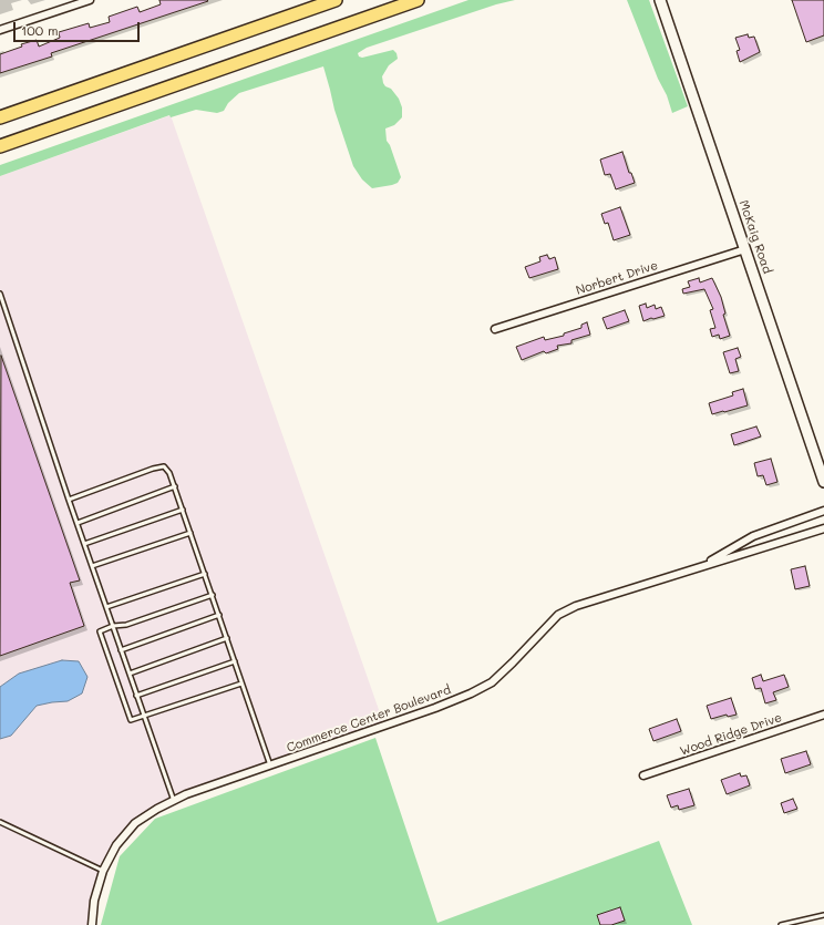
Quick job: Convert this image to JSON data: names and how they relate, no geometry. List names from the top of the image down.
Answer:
{
  "streets": {
    "street": [
      "McKaig Road",
      "Norbert Drive",
      "Commerce Center Boulevard",
      "Wood Ridge Drive"
    ]
  },
  "crossings": [
    ["McKaig Road", "Norbert Drive"]
  ],
  "scale_bar": "100 m"
}
